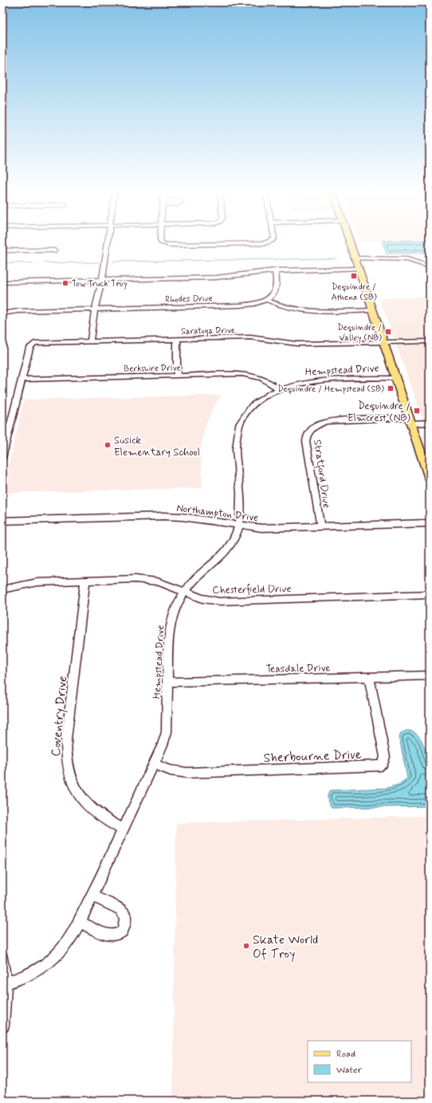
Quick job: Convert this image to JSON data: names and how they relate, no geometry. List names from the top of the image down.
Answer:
{
  "streets": {
    "street": [
      "Rhodes Drive",
      "Saratoga Drive",
      "Berkshire Drive",
      "Hempstead Drive",
      "Stratford Drive",
      "Northampton Drive",
      "Chesterfield Drive",
      "Teasdale Drive",
      "Coventry Drive",
      "Sherbourne Drive"
    ]
  },
  "crossings": [
    ["Saratoga Drive", "Berkshire Drive"],
    ["Berkshire Drive", "Hempstead Drive"],
    ["Hempstead Drive", "Northampton Drive"],
    ["Hempstead Drive", "Chesterfield Drive"],
    ["Hempstead Drive", "Teasdale Drive"],
    ["Hempstead Drive", "Coventry Drive"],
    ["Hempstead Drive", "Sherbourne Drive"],
    ["Stratford Drive", "Northampton Drive"],
    ["Chesterfield Drive", "Coventry Drive"],
    ["Teasdale Drive", "Sherbourne Drive"]
  ],
  "places": {
    "transit": [
      "Dequindre / Athena (SB)",
      "Dequindre / Valley (NB)",
      "Dequindre / Hempstead (SB)",
      "Dequindre / Elmcrest (NB)"
    ],
    "other": ["Tow Truck Troy", "Susick Elementary School", "Skate World Of Troy"]
  },
  "legend": ["Road", "Water"]
}
